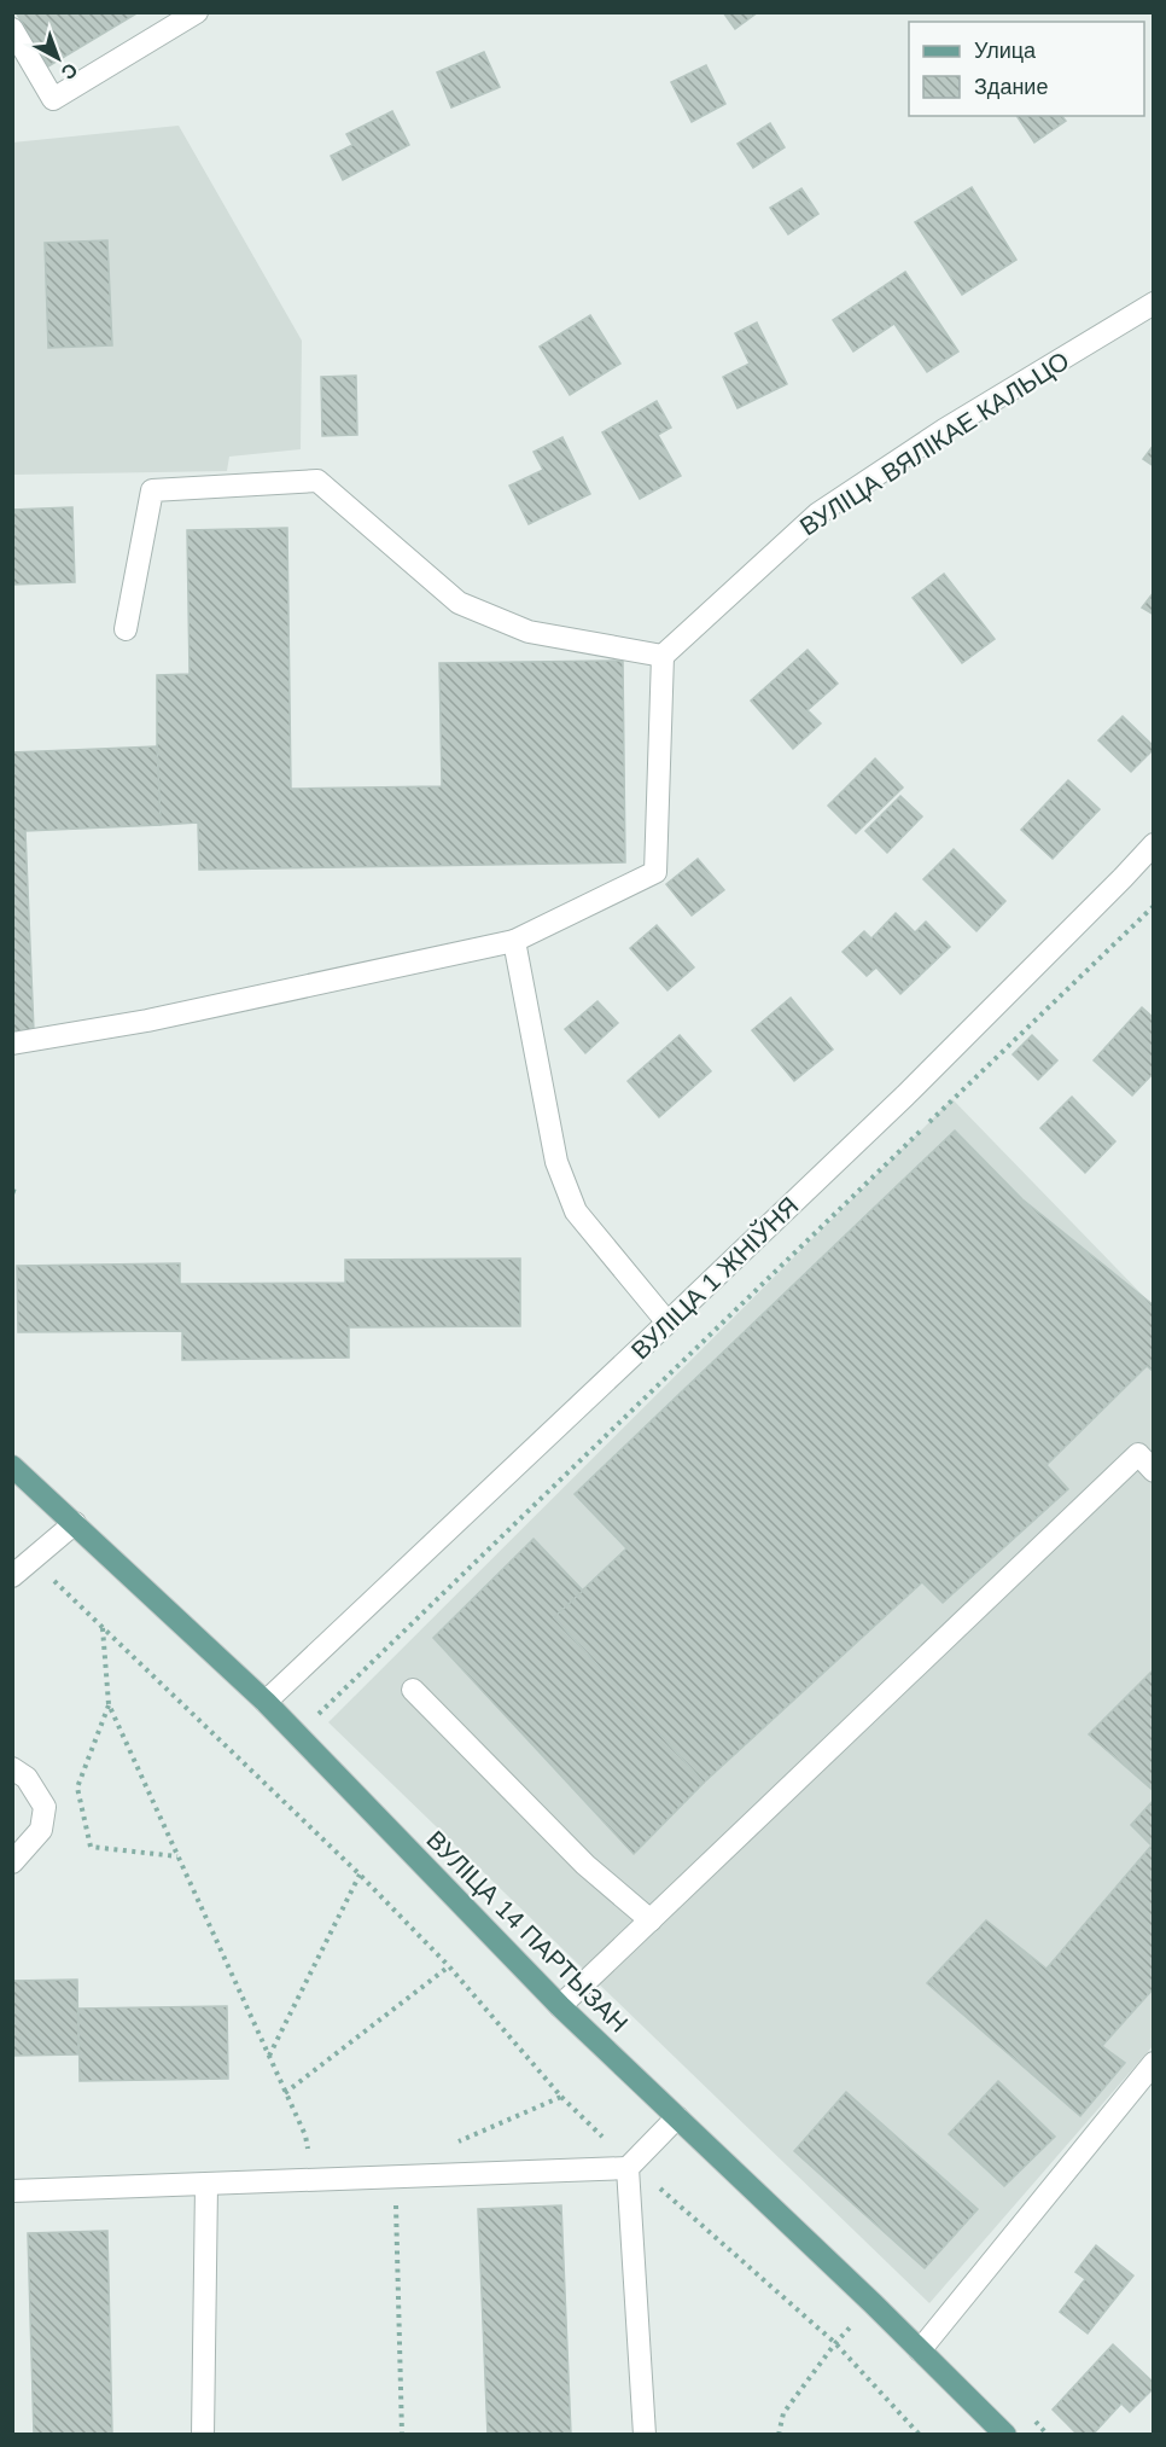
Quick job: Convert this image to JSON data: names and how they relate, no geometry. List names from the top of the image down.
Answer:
{
  "streets": {
    "main road": ["ВУЛІЦА 14 ПАРТЫЗАН"],
    "street": ["ВУЛІЦА ВЯЛІКАЕ КАЛЬЦО", "ВУЛІЦА 1 ЖНІЎНЯ"]
  },
  "crossings": [
    ["ВУЛІЦА 1 ЖНІЎНЯ", "ВУЛІЦА 14 ПАРТЫЗАН"]
  ],
  "legend": ["Улица", "Здание"],
  "north": "bottom right"
}
